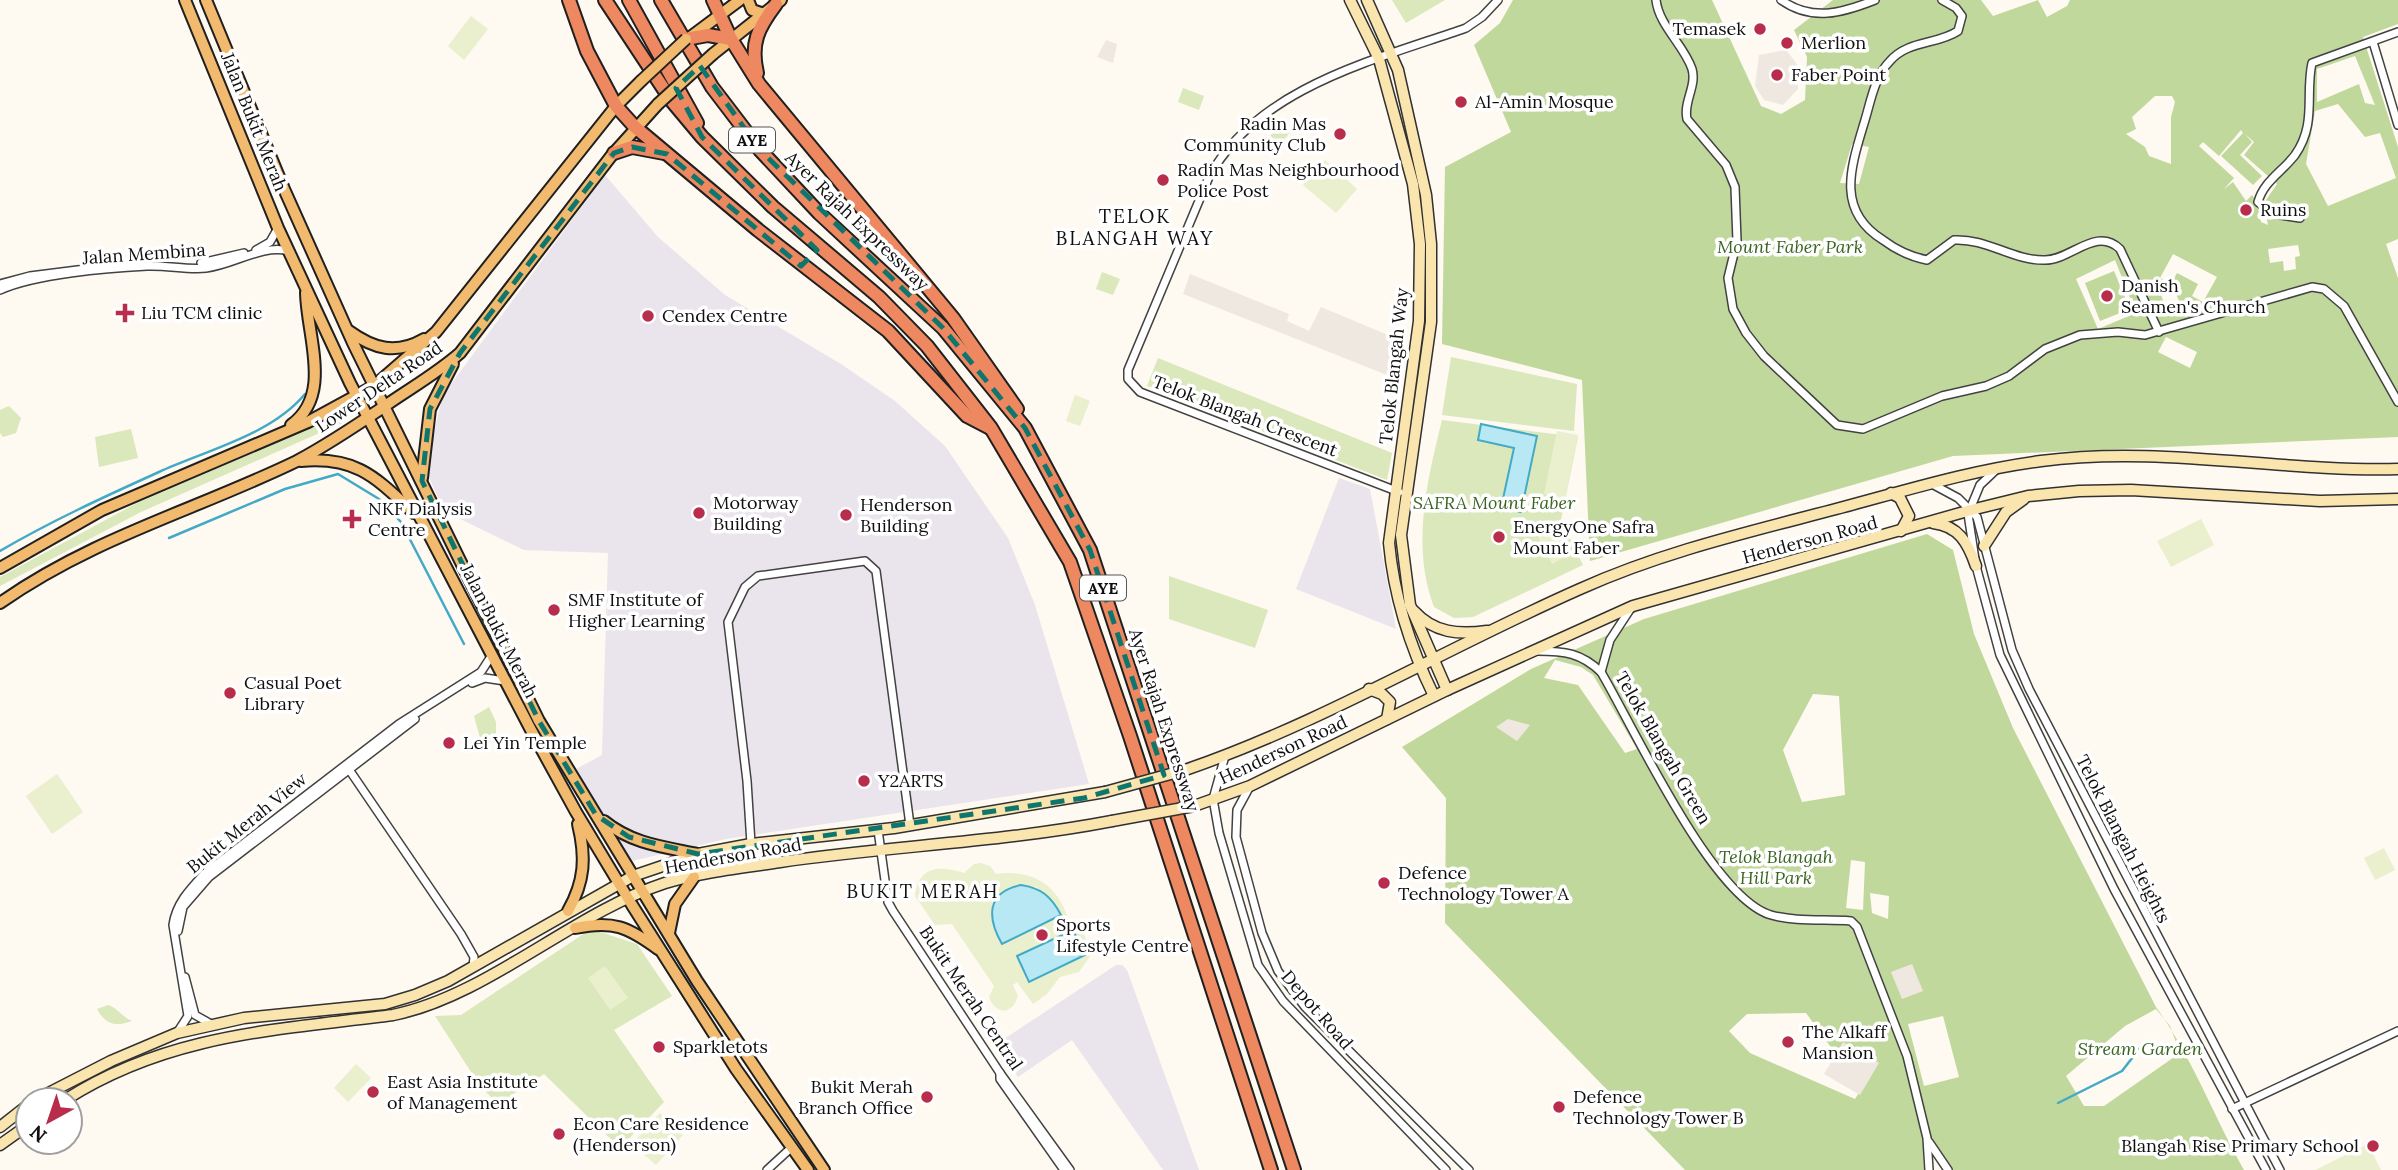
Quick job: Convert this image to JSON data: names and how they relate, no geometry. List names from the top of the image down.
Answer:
{
  "streets": {
    "highway": ["AYE", "Ayer Rajah Expressway"],
    "main road": [
      "Jalan Bukit Merah",
      "Telok Blangah Way",
      "Lower Delta Road",
      "Henderson Road"
    ],
    "street": [
      "Jalan Membina",
      "Telok Blangah Crescent",
      "Telok Blangah Green",
      "Bukit Merah View",
      "Telok Blangah Heights",
      "Bukit Merah Central",
      "Depot Road"
    ]
  },
  "crossings": [
    ["Jalan Bukit Merah", "Jalan Membina"],
    ["Jalan Bukit Merah", "Lower Delta Road"],
    ["Jalan Bukit Merah", "Henderson Road"],
    ["Jalan Bukit Merah", "Bukit Merah View"],
    ["Telok Blangah Way", "Telok Blangah Crescent"],
    ["Telok Blangah Way", "Henderson Road"],
    ["Henderson Road", "Telok Blangah Green"],
    ["Henderson Road", "Bukit Merah View"],
    ["Henderson Road", "Telok Blangah Heights"],
    ["Henderson Road", "Bukit Merah Central"],
    ["Henderson Road", "Depot Road"]
  ],
  "districts": ["TELOK BLANGAH WAY", "BUKIT MERAH"],
  "parks": [
    "Mount Faber Park",
    "SAFRA Mount Faber",
    "Telok Blangah Hill Park",
    "Stream Garden"
  ],
  "places": {
    "other": [
      "Temasek",
      "Merlion",
      "Faber Point",
      "Al-Amin Mosque",
      "Radin Mas Community Club",
      "Radin Mas Neighbourhood Police Post",
      "Ruins",
      "Danish Seamen's Church",
      "Cendex Centre",
      "Motorway Building",
      "Henderson Building",
      "EnergyOne Safra Mount Faber",
      "SMF Institute of Higher Learning",
      "Casual Poet Library",
      "Lei Yin Temple",
      "Y2ARTS",
      "Defence Technology Tower A",
      "Sports Lifestyle Centre",
      "The Alkaff Mansion",
      "Sparkletots",
      "East Asia Institute of Management",
      "Bukit Merah Branch Office",
      "Defence Technology Tower B",
      "Econ Care Residence (Henderson)",
      "Blangah Rise Primary School"
    ],
    "health": ["Liu TCM clinic", "NKF Dialysis Centre"]
  },
  "north": "bottom left"
}
